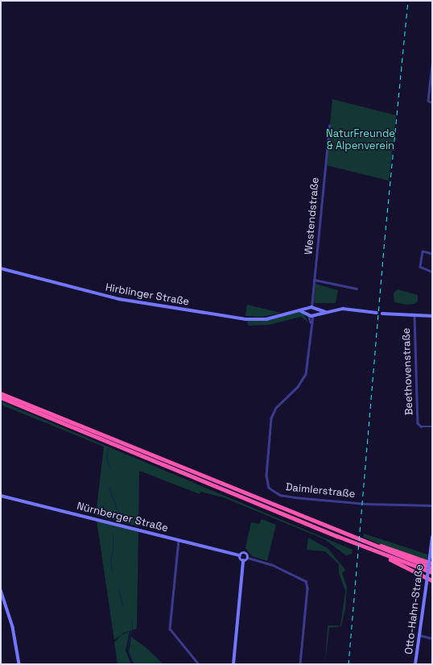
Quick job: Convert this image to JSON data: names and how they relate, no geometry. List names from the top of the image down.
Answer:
{
  "streets": {
    "street": [
      "Westendstraße",
      "Hirblinger Straße",
      "Beethovenstraße",
      "Daimlerstraße",
      "Nürnberger Straße",
      "Otto-Hahn-Straße"
    ]
  },
  "crossings": [
    ["Westendstraße", "Hirblinger Straße"],
    ["Hirblinger Straße", "Daimlerstraße"]
  ],
  "parks": ["NaturFreunde & Alpenverein"]
}
